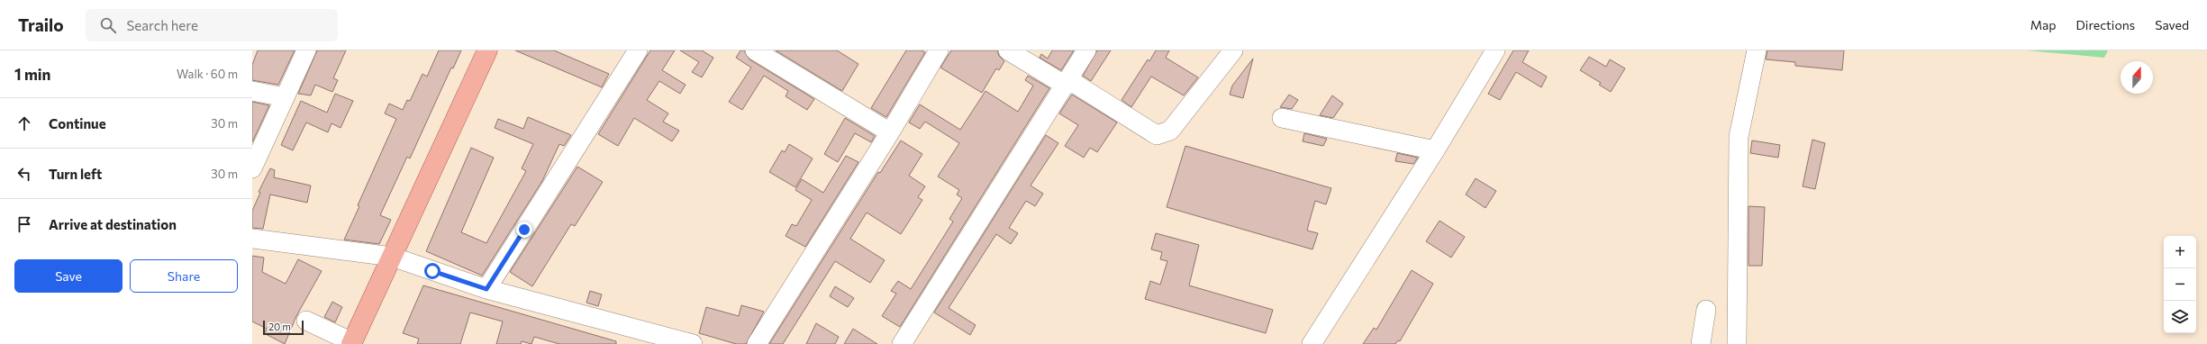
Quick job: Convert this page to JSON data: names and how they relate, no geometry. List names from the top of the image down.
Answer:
{
  "scale_bar": "20 m",
  "north": "top",
  "page": {
    "header": "Trailo",
    "search": "Search here",
    "nav": ["Map", "Directions", "Saved"],
    "heading": ["1 min", "Walk · 60 m"],
    "list": [
      ["Continue", "30 m"],
      ["Turn left", "30 m"],
      "Arrive at destination"
    ],
    "map_buttons": ["+", "−"],
    "buttons": ["Save", "Share"],
    "scale": "20 m"
  }
}
